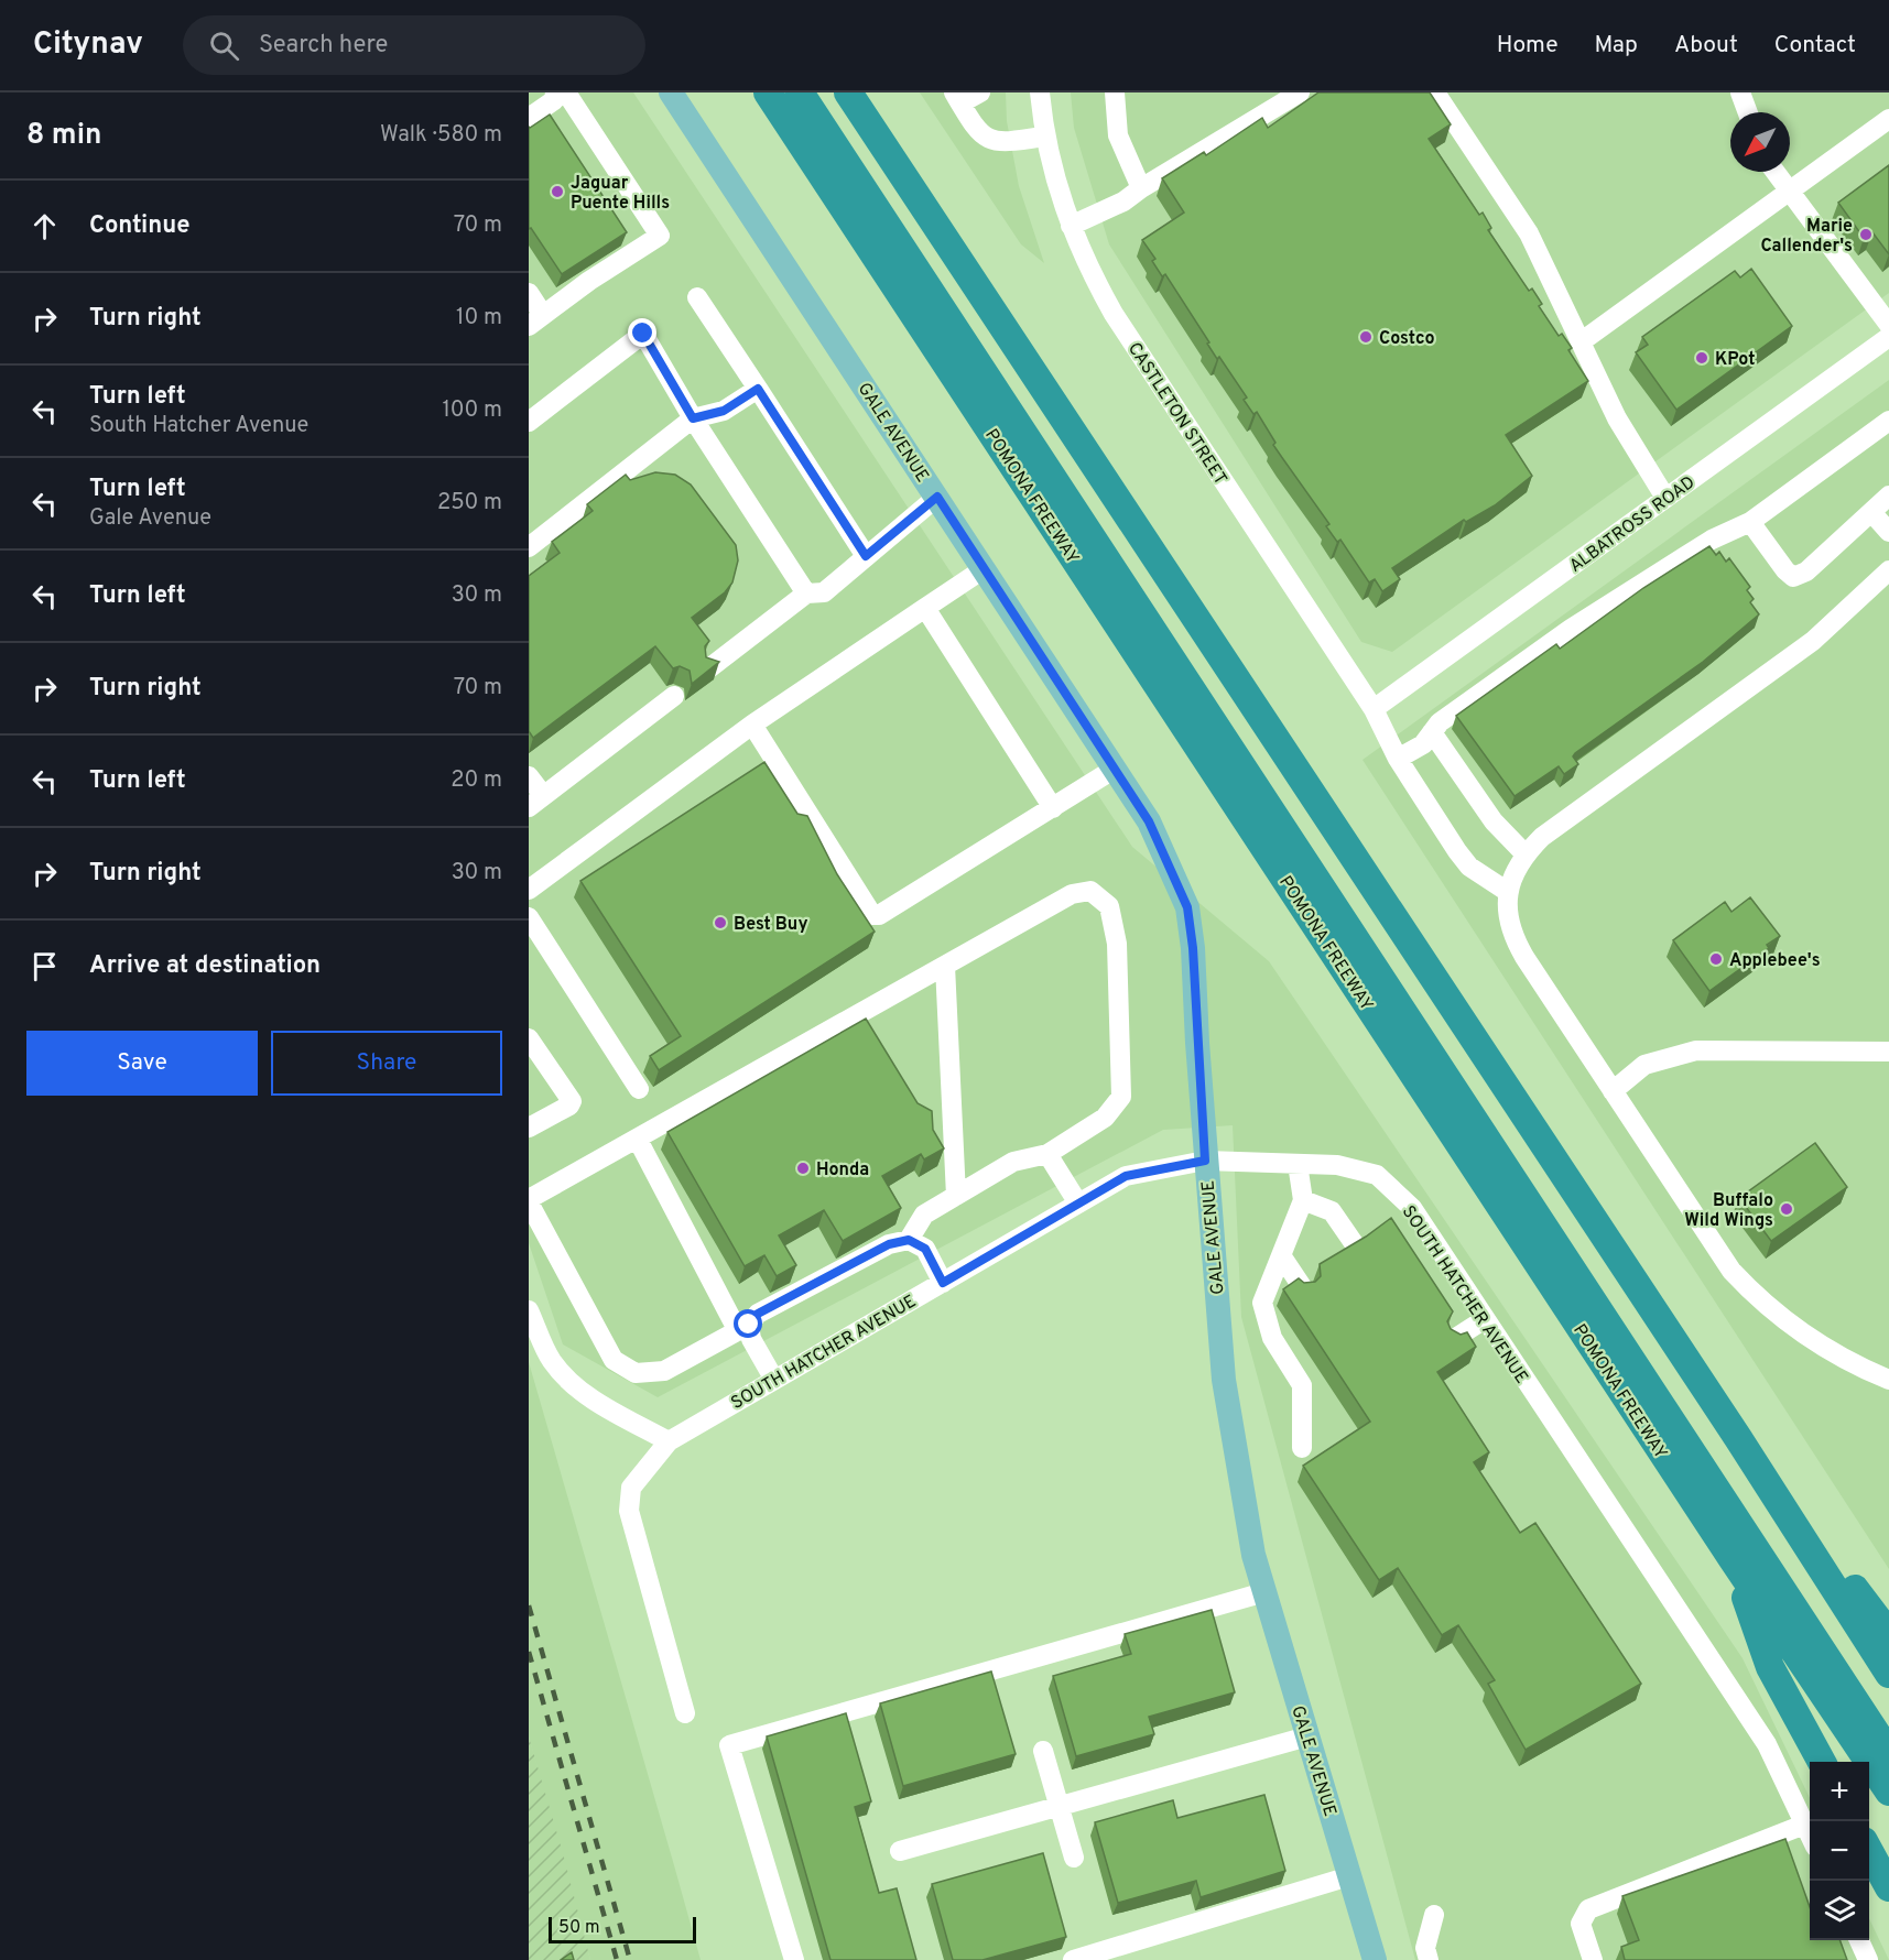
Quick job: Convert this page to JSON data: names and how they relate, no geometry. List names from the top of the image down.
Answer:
{
  "streets": {
    "highway": ["POMONA FREEWAY"],
    "main road": ["GALE AVENUE"],
    "street": ["CASTLETON STREET", "ALBATROSS ROAD", "SOUTH HATCHER AVENUE"]
  },
  "crossings": [
    ["CASTLETON STREET", "ALBATROSS ROAD"],
    ["GALE AVENUE", "SOUTH HATCHER AVENUE"]
  ],
  "places": [
    "Jaguar Puente Hills",
    "Marie Callender's",
    "Costco",
    "KPot",
    "Best Buy",
    "Applebee's",
    "Honda",
    "Buffalo Wild Wings"
  ],
  "scale_bar": "50 m",
  "north": "bottom left",
  "page": {
    "header": "Citynav",
    "search": "Search here",
    "nav": [
      "Home",
      "Map",
      "About",
      "Contact"
    ],
    "heading": ["8 min", "Walk · 580 m"],
    "list": [
      ["Continue", "70 m"],
      ["Turn right", "10 m"],
      ["Turn left", "South Hatcher Avenue", "100 m"],
      ["Turn left", "Gale Avenue", "250 m"],
      ["Turn left", "30 m"],
      ["Turn right", "70 m"],
      ["Turn left", "20 m"],
      ["Turn right", "30 m"],
      "Arrive at destination"
    ],
    "buttons": ["Save", "Share"],
    "map_buttons": ["+", "−"],
    "scale": "50 m"
  }
}
